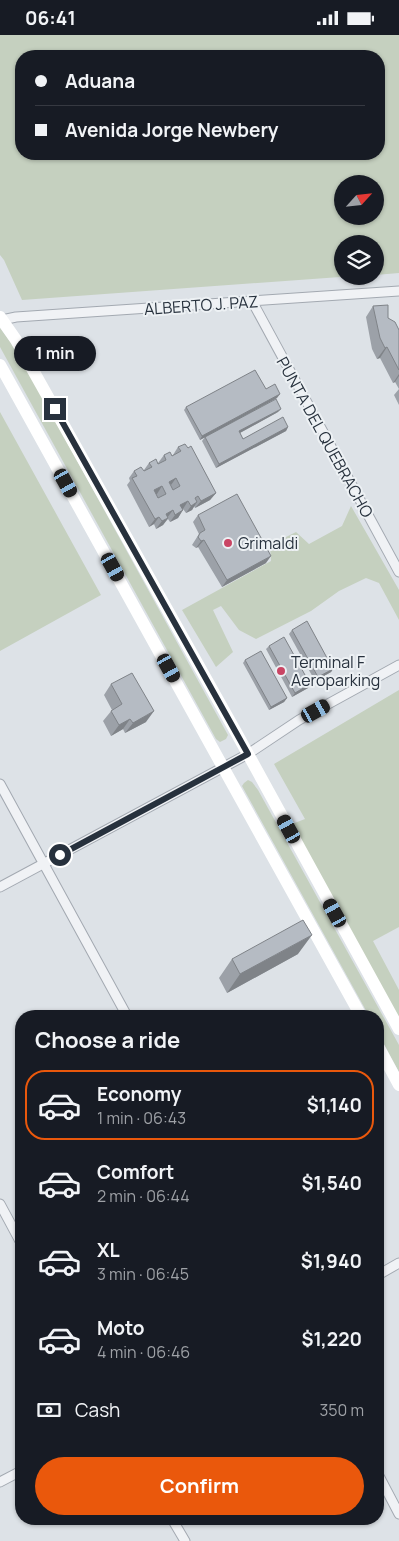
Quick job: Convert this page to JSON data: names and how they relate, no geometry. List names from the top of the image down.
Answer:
{
  "streets": {
    "street": ["ALBERTO J. PAZ", "PUNTA DEL QUEBRACHO"]
  },
  "crossings": [
    ["ALBERTO J. PAZ", "PUNTA DEL QUEBRACHO"]
  ],
  "places": ["Grimaldi", "Terminal F Aeroparking"],
  "north": "top right",
  "page": {
    "status": "06:41",
    "banner": ["Aduana", "Avenida Jorge Newbery"],
    "bubble": "1 min",
    "heading": "Choose a ride",
    "list": [
      {
        "name": "Economy",
        "note": "1 min · 06:43",
        "value": "$1,140"
      },
      {
        "name": "Comfort",
        "note": "2 min · 06:44",
        "value": "$1,540"
      },
      {
        "name": "XL",
        "note": "3 min · 06:45",
        "value": "$1,940"
      },
      {
        "name": "Moto",
        "note": "4 min · 06:46",
        "value": "$1,220"
      }
    ],
    "pay": ["Cash", "350 m"],
    "buttons": "Confirm"
  }
}
